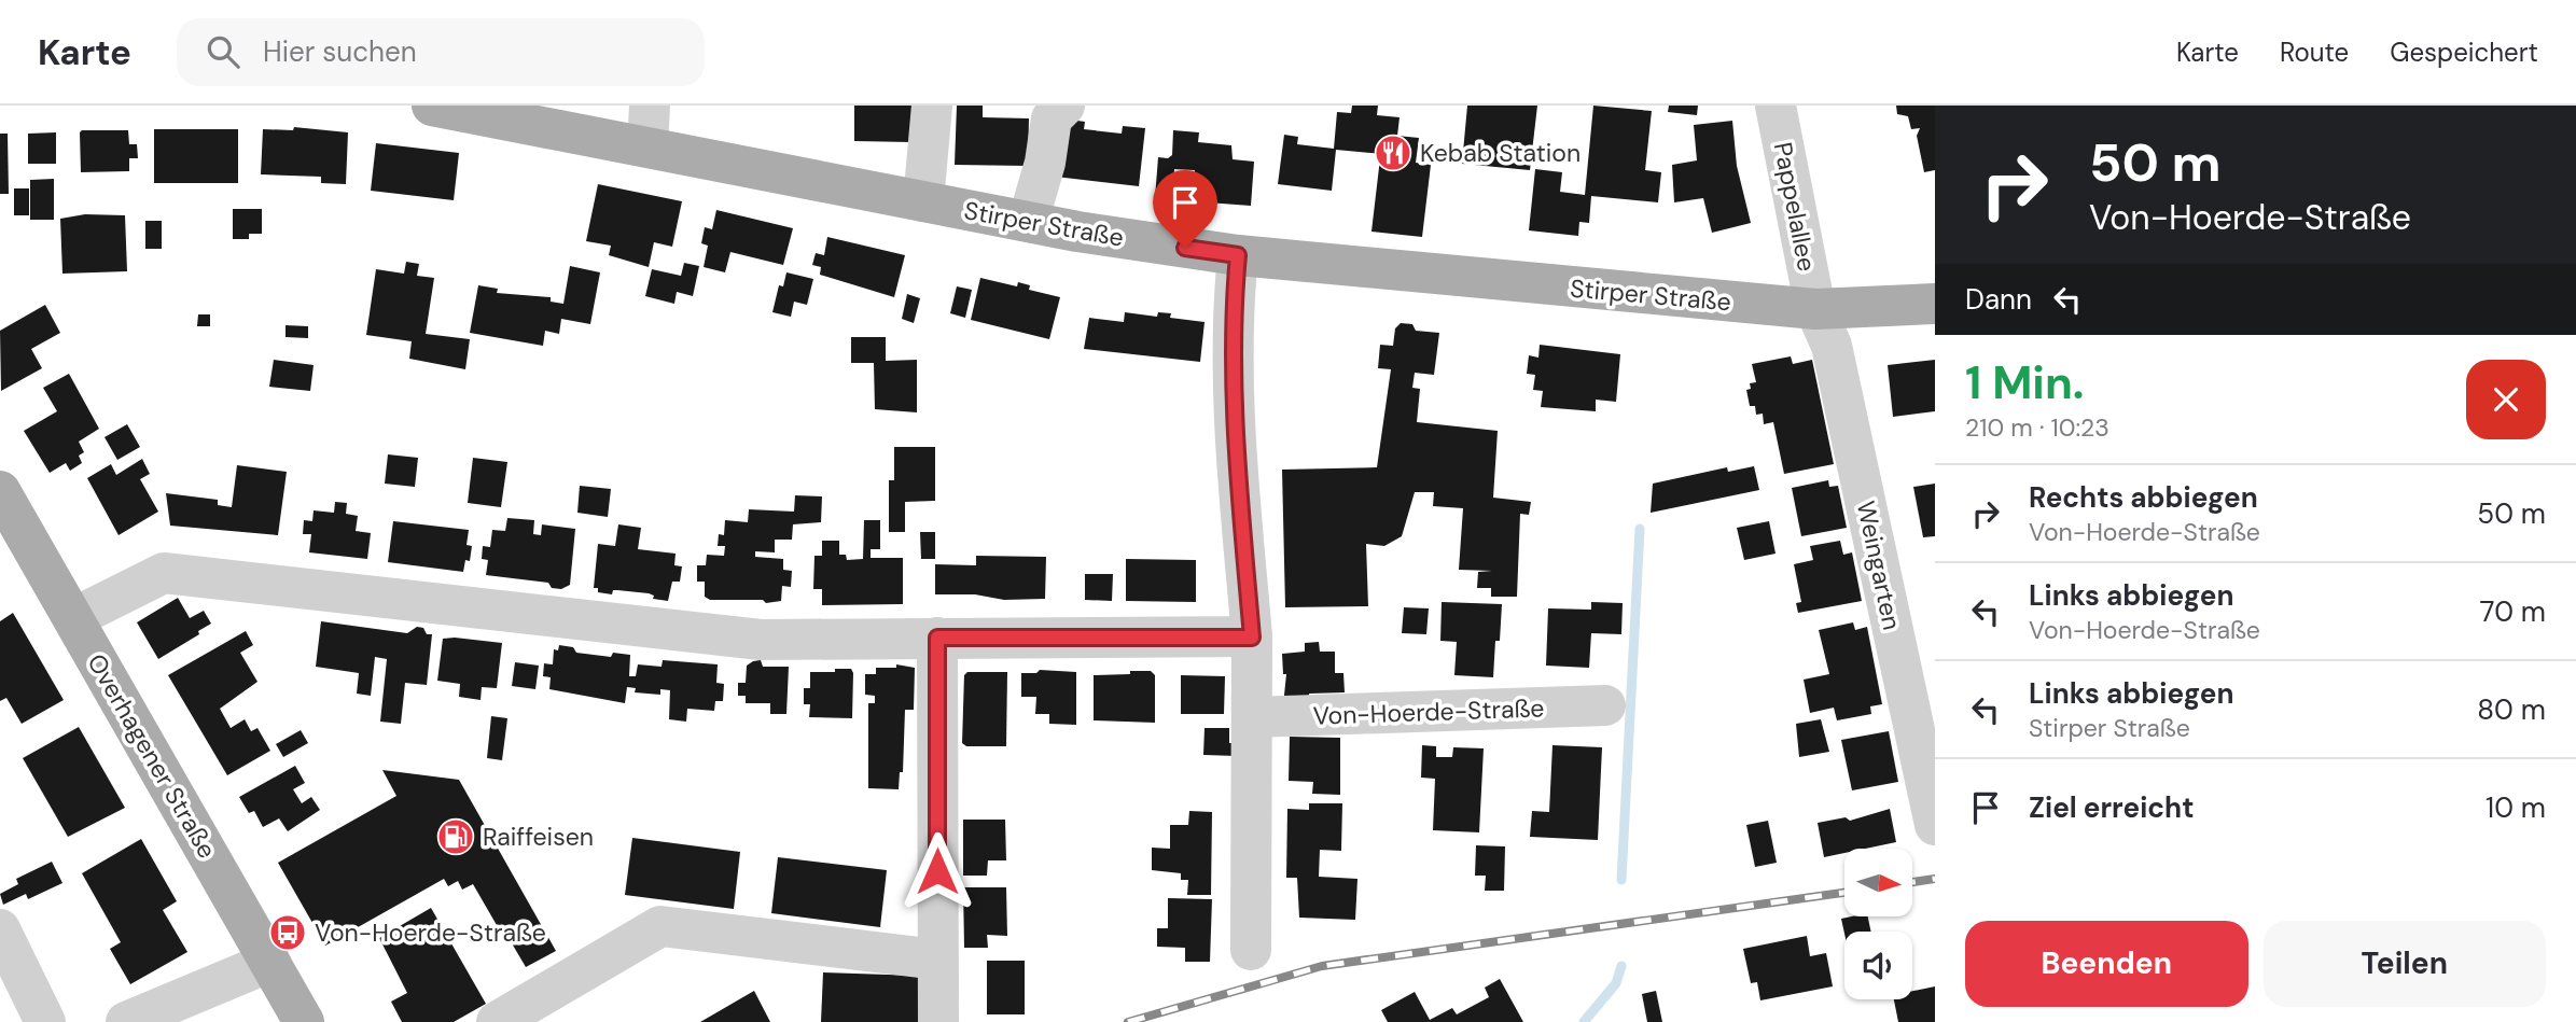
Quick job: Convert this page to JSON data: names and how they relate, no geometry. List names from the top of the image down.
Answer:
{
  "streets": {
    "main road": ["Stirper Straße", "Overhagener Straße"],
    "street": ["Pappelallee", "Weingarten", "Von-Hoerde-Straße"]
  },
  "crossings": [
    ["Pappelallee", "Stirper Straße"],
    ["Pappelallee", "Weingarten"],
    ["Stirper Straße", "Weingarten"]
  ],
  "places": {
    "restaurant": ["Kebab Station"],
    "fuel station": ["Raiffeisen"],
    "bus stop": ["Von-Hoerde-Straße"]
  },
  "north": "right",
  "page": {
    "header": "Karte",
    "search": "Hier suchen",
    "nav": ["Karte", "Route", "Gespeichert"],
    "turn": ["50 m", "Von-Hoerde-Straße"],
    "then": "Dann",
    "heading": ["1 Min.", "210 m · 10:23"],
    "list": [
      {
        "name": "Rechts abbiegen",
        "note": "Von-Hoerde-Straße",
        "value": "50 m"
      },
      {
        "name": "Links abbiegen",
        "note": "Von-Hoerde-Straße",
        "value": "70 m"
      },
      {
        "name": "Links abbiegen",
        "note": "Stirper Straße",
        "value": "80 m"
      },
      {
        "name": "Ziel erreicht",
        "value": "10 m"
      }
    ],
    "buttons": ["Beenden", "Teilen"]
  }
}
